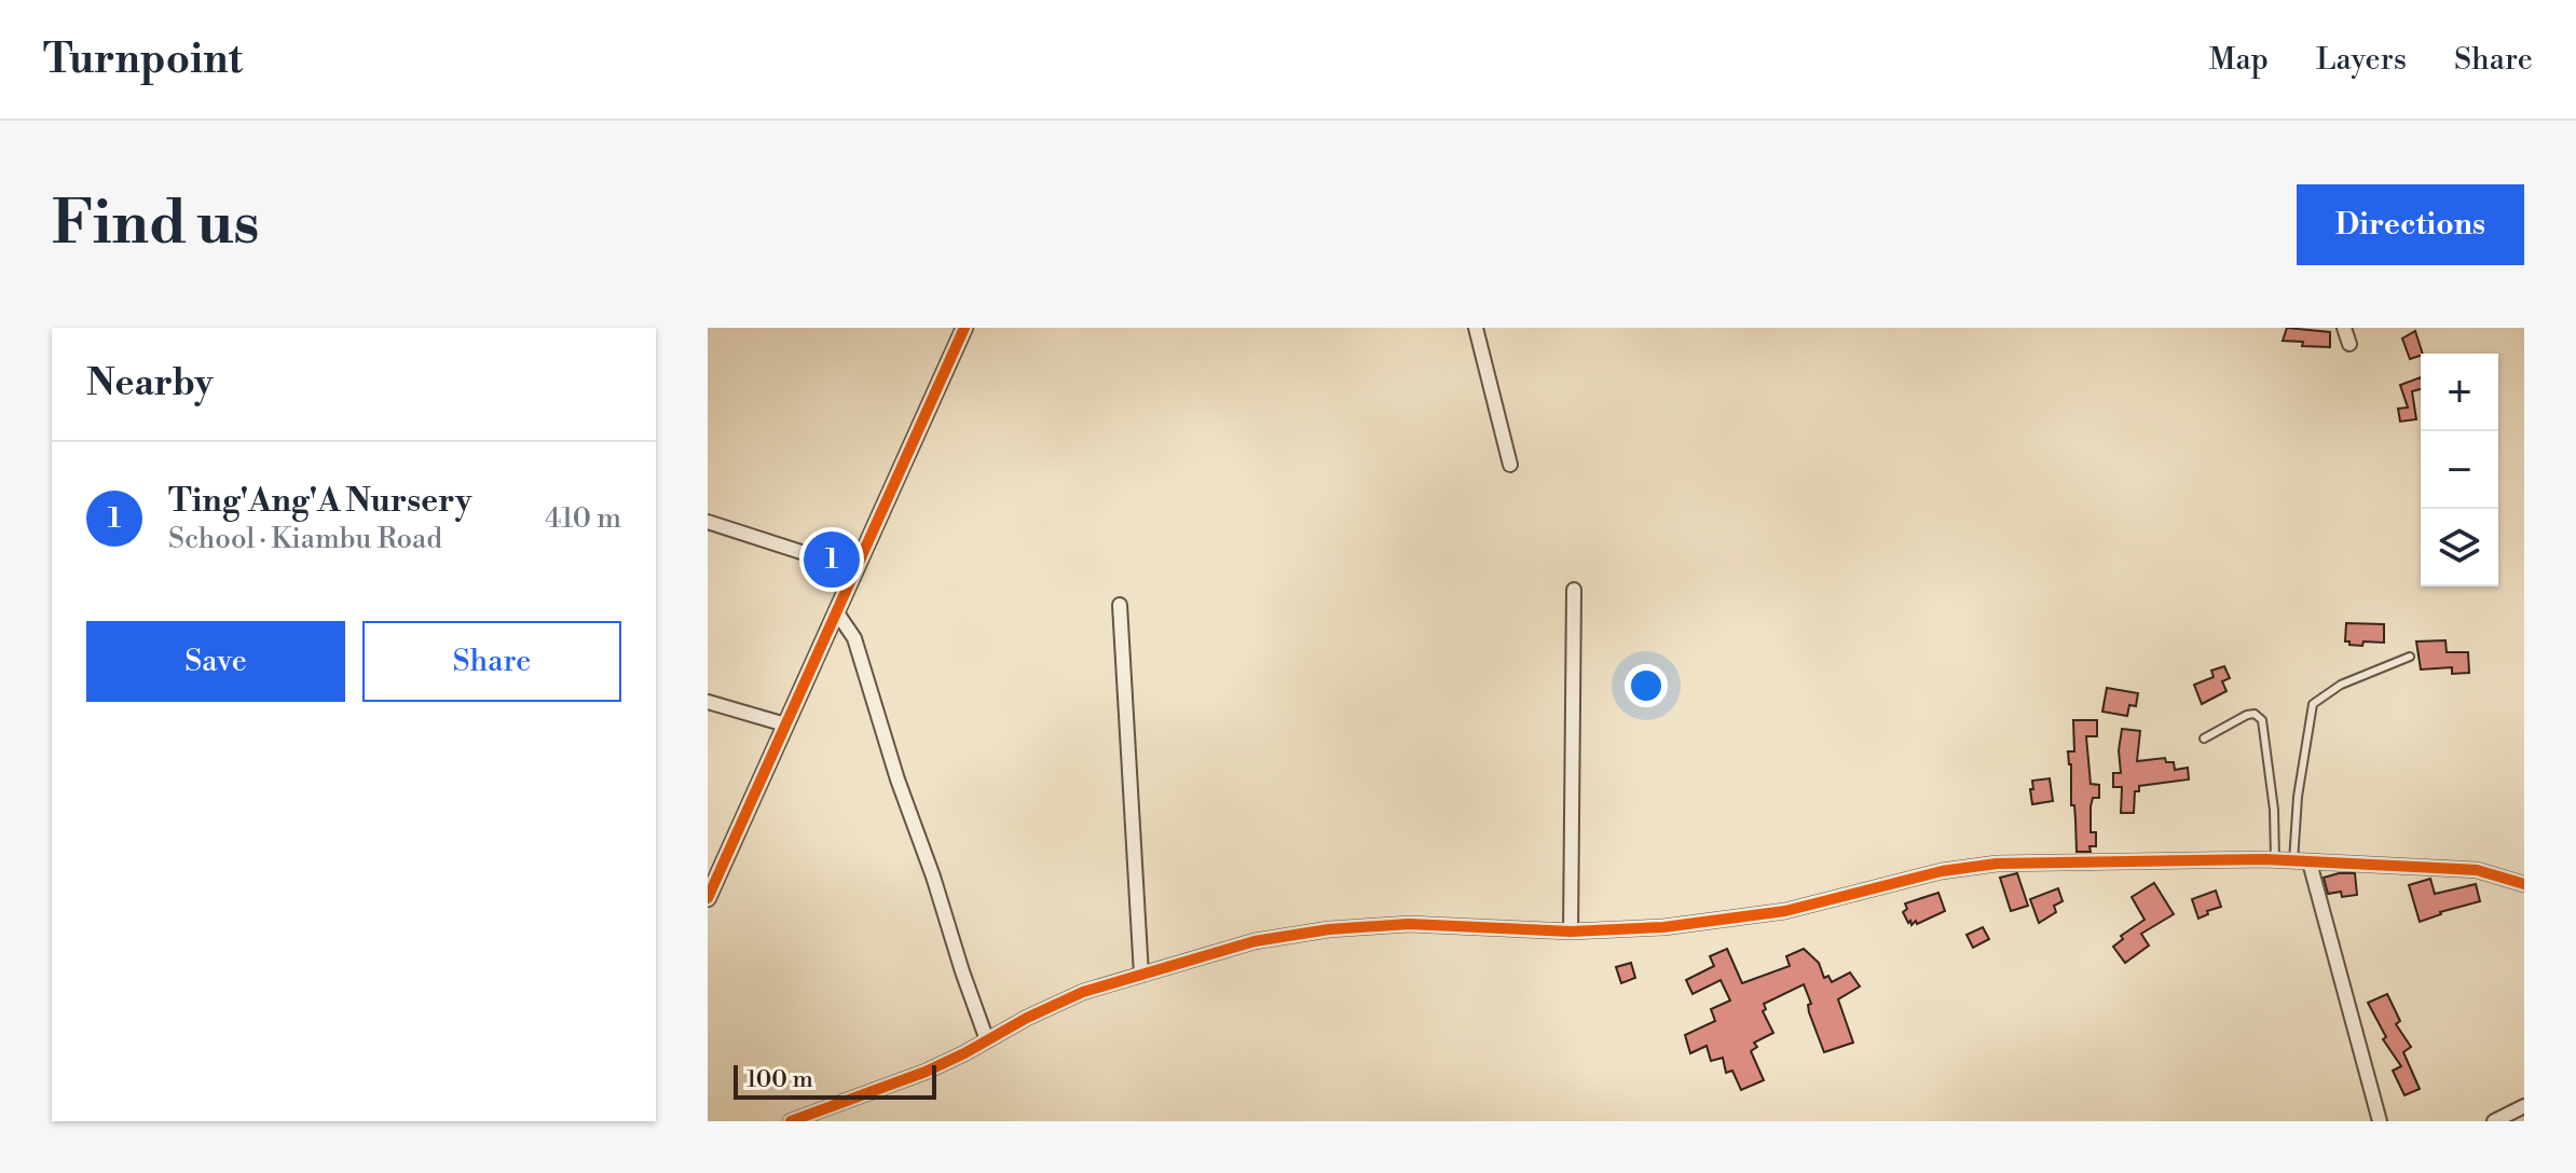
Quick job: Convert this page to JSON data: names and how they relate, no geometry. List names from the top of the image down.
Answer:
{
  "scale_bar": "100 m",
  "page": {
    "header": "Turnpoint",
    "nav": ["Map", "Layers", "Share"],
    "buttons": [
      "Directions",
      ["Save", "Share"]
    ],
    "title": "Find us",
    "heading": "Nearby",
    "map_buttons": ["+", "−"],
    "list": [
      {
        "mark": "1",
        "name": "Ting'Ang'A Nursery",
        "note": "School · Kiambu Road",
        "value": "410 m"
      }
    ],
    "pins": "1",
    "scale": "100 m"
  }
}
